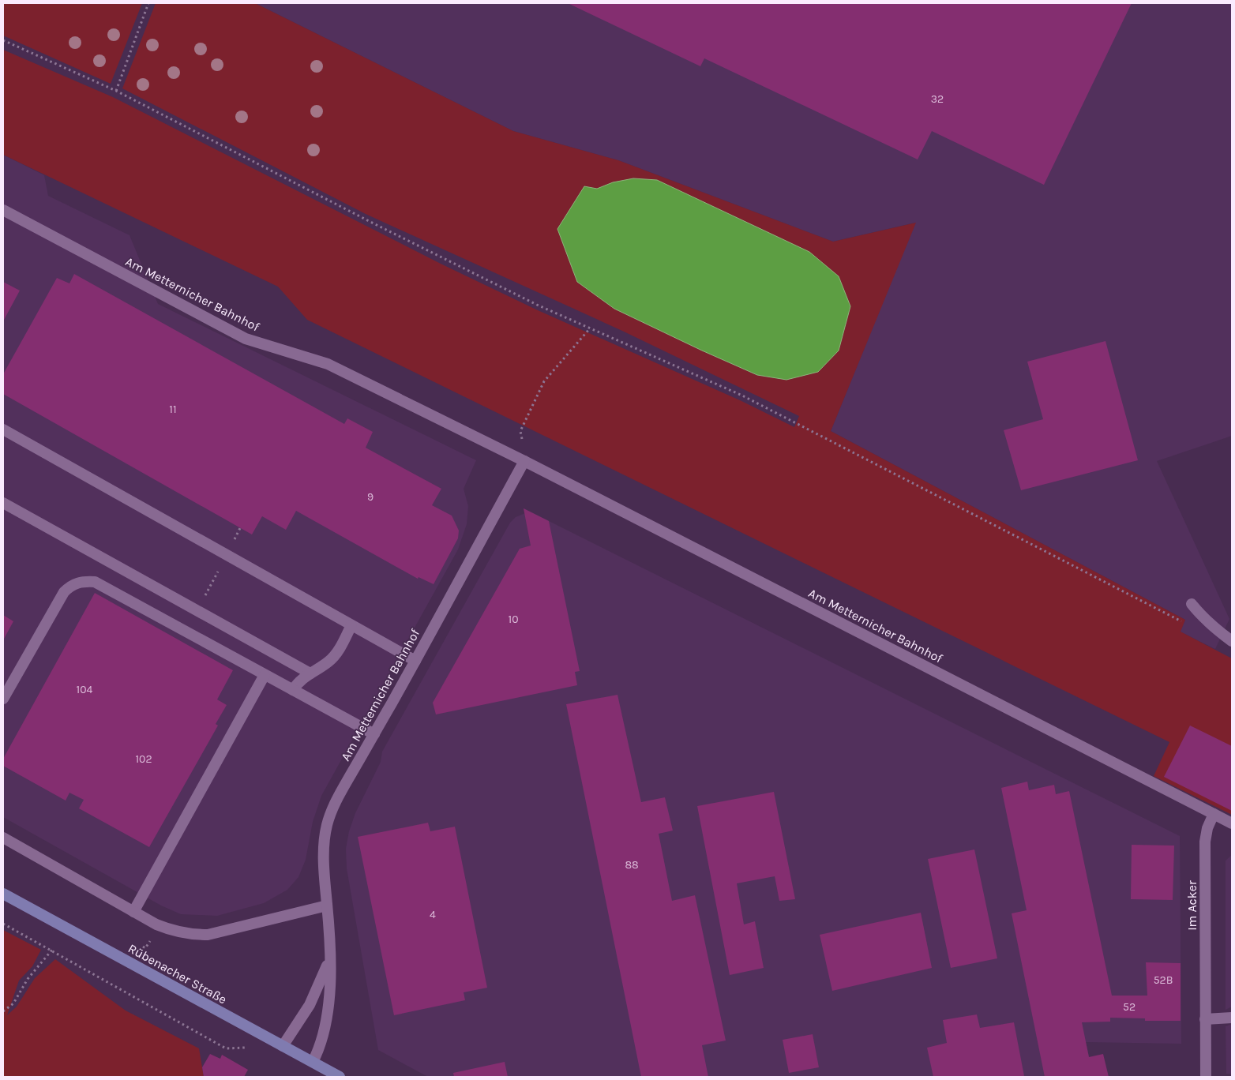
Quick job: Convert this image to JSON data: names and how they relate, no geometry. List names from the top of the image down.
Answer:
{
  "streets": {
    "main road": ["Rübenacher Straße"],
    "street": ["Am Metternicher Bahnhof", "Im Acker"]
  },
  "crossings": [
    ["Am Metternicher Bahnhof", "Im Acker"],
    ["Am Metternicher Bahnhof", "Rübenacher Straße"]
  ],
  "house_numbers": [
    "32",
    "11",
    "9",
    "10",
    "104",
    "102",
    "88",
    "4",
    "52B",
    "52"
  ]
}
